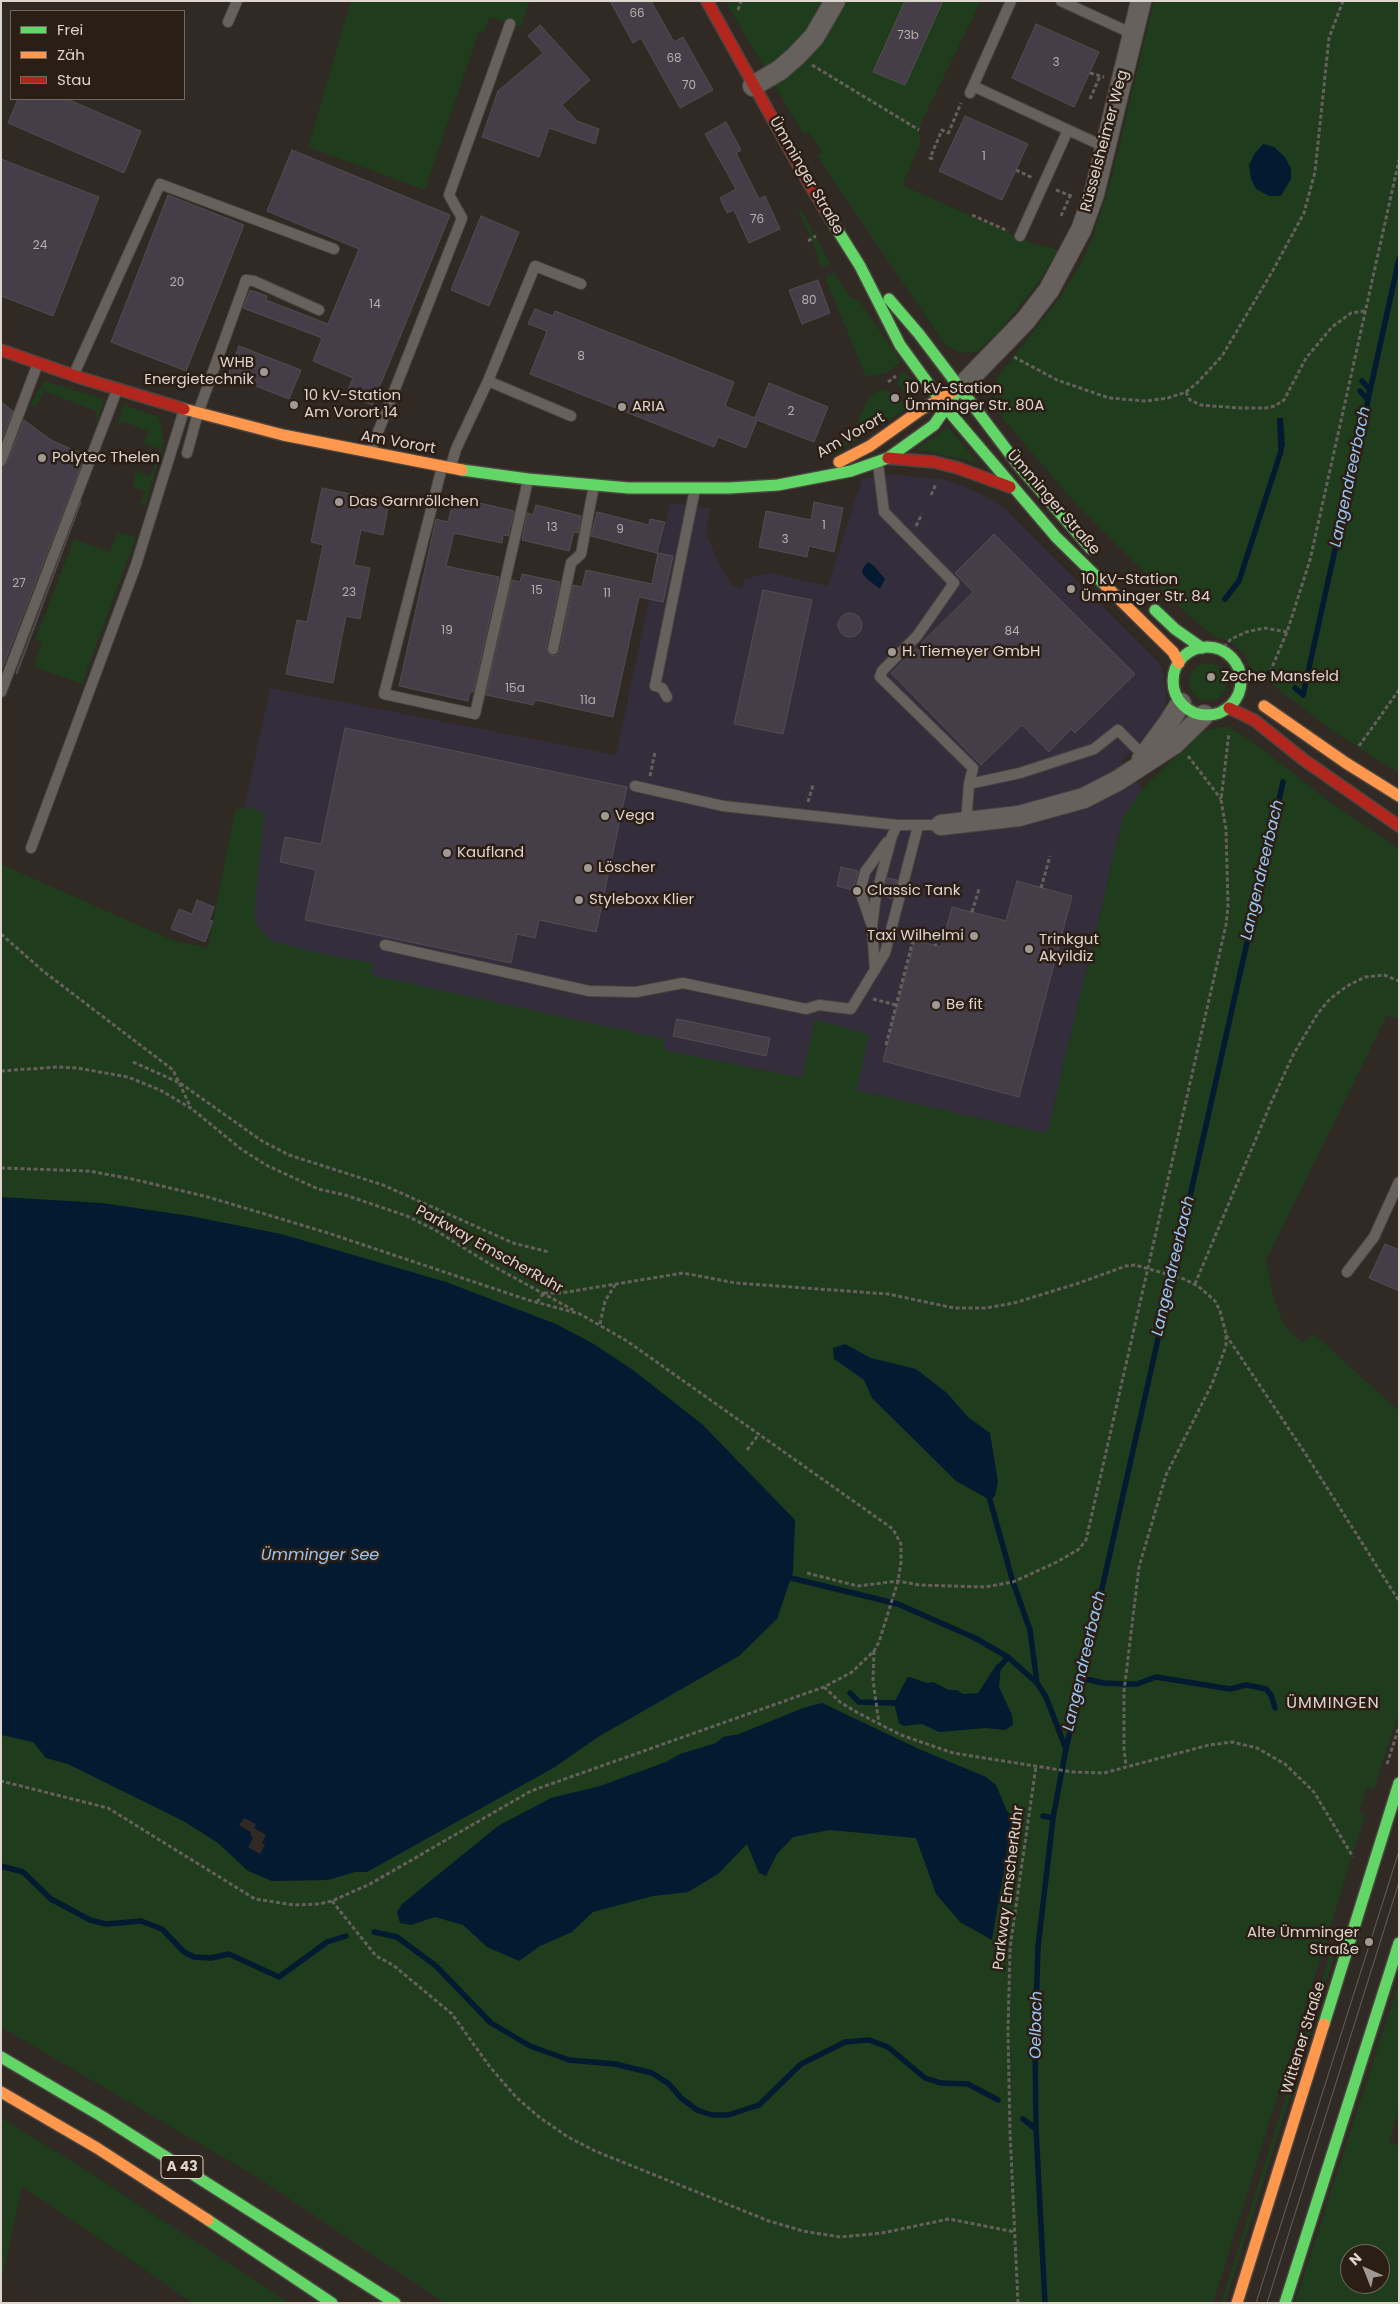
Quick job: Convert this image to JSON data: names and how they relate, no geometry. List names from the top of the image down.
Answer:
{
  "streets": {
    "main road": [
      "Ümminger Straße",
      "Am Vorort",
      "Wittener Straße",
      "A 43"
    ],
    "street": ["Rüsselsheimer Weg"],
    "path": ["Parkway EmscherRuhr"]
  },
  "crossings": [
    ["Rüsselsheimer Weg", "Ümminger Straße"],
    ["Ümminger Straße", "Am Vorort"]
  ],
  "districts": ["ÜMMINGEN"],
  "water": ["Langendreerbach", "Ümminger See", "Oelbach"],
  "places": [
    "WHB Energietechnik",
    "10 kV-Station Ümminger Str. 80A",
    "10 kV-Station Am Vorort 14",
    "ARIA",
    "Polytec Thelen",
    "Das Garnröllchen",
    "10 kV-Station Ümminger Str. 84",
    "H. Tiemeyer GmbH",
    "Zeche Mansfeld",
    "Vega",
    "Kaufland",
    "Löscher",
    "Classic Tank",
    "Styleboxx Klier",
    "Taxi Wilhelmi",
    "Trinkgut Akyildiz",
    "Be fit",
    "Alte Ümminger Straße"
  ],
  "house_numbers": [
    "66",
    "73b",
    "68",
    "3",
    "70",
    "1",
    "76",
    "24",
    "20",
    "80",
    "14",
    "8",
    "2",
    "1",
    "13",
    "9",
    "3",
    "27",
    "15",
    "23",
    "11",
    "19",
    "84",
    "15a",
    "11a"
  ],
  "legend": ["Frei", "Zäh", "Stau"],
  "north": "top left"
}
